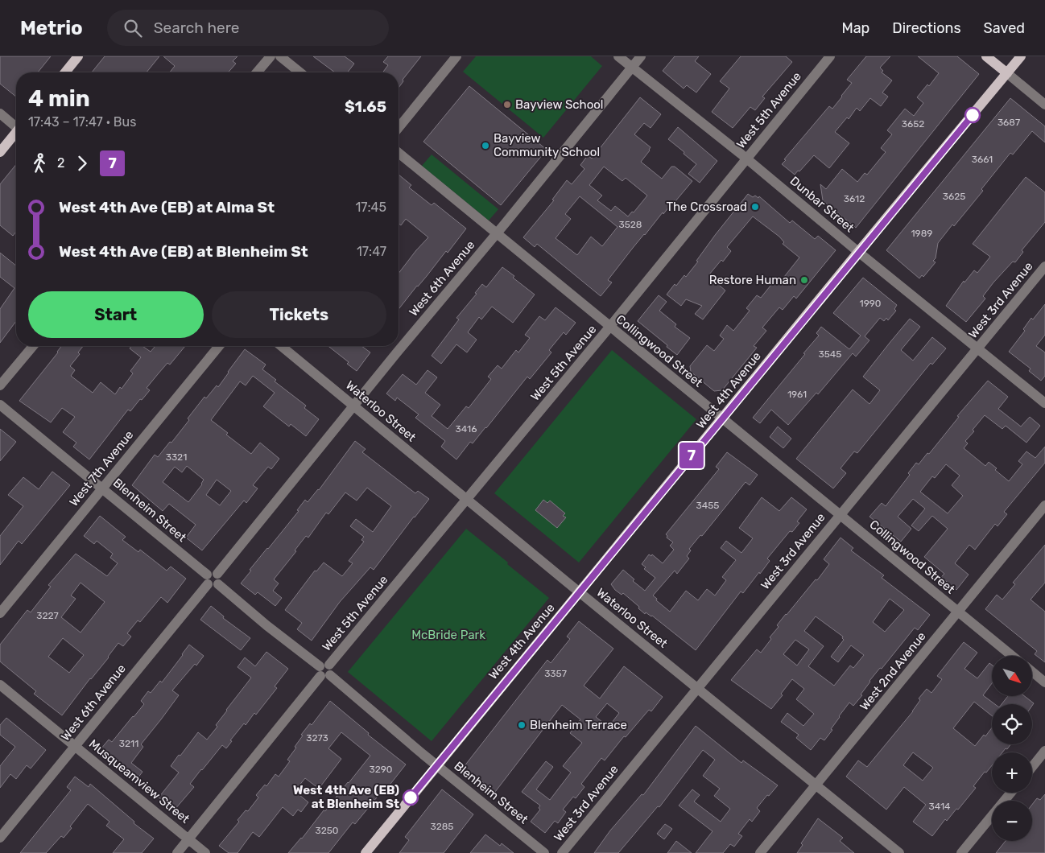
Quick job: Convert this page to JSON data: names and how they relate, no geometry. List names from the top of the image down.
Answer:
{
  "streets": {
    "main road": ["West 4th Avenue"],
    "street": [
      "West 5th Avenue",
      "Dunbar Street",
      "West 6th Avenue",
      "West 3rd Avenue",
      "Collingwood Street",
      "Waterloo Street",
      "West 7th Avenue",
      "Blenheim Street",
      "West 2nd Avenue",
      "Musqueamview Street"
    ]
  },
  "crossings": [
    ["West 5th Avenue", "Dunbar Street"],
    ["West 5th Avenue", "Collingwood Street"],
    ["West 5th Avenue", "Waterloo Street"],
    ["West 5th Avenue", "Blenheim Street"],
    ["West 5th Avenue", "Musqueamview Street"],
    ["Dunbar Street", "West 6th Avenue"],
    ["Dunbar Street", "West 3rd Avenue"],
    ["Dunbar Street", "West 4th Avenue"],
    ["West 6th Avenue", "Collingwood Street"],
    ["West 6th Avenue", "Waterloo Street"],
    ["West 6th Avenue", "Blenheim Street"],
    ["West 6th Avenue", "Musqueamview Street"],
    ["West 3rd Avenue", "Collingwood Street"],
    ["West 3rd Avenue", "Waterloo Street"],
    ["Collingwood Street", "West 4th Avenue"],
    ["Collingwood Street", "West 2nd Avenue"],
    ["West 4th Avenue", "Waterloo Street"],
    ["West 4th Avenue", "Blenheim Street"],
    ["Waterloo Street", "West 2nd Avenue"],
    ["West 7th Avenue", "Blenheim Street"]
  ],
  "parks": ["McBride Park"],
  "places": [
    "Bayview School",
    "Bayview Community School",
    "The Crossroad",
    "Restore Human",
    "Blenheim Terrace",
    "West 4th Ave (EB) at Blenheim St"
  ],
  "lines": ["bus line 7"],
  "house_numbers": [
    "3687",
    "3652",
    "3661",
    "3625",
    "3612",
    "3528",
    "1989",
    "1990",
    "3545",
    "1961",
    "3416",
    "3321",
    "3455",
    "3227",
    "3357",
    "3273",
    "3211",
    "3290",
    "3414",
    "3285",
    "3250"
  ],
  "north": "bottom right",
  "page": {
    "header": "Metrio",
    "search": "Search here",
    "nav": ["Map", "Directions", "Saved"],
    "on_map": "7",
    "heading": ["4 min", "17:43 – 17:47 · Bus", "$1.65"],
    "legs": ["2", "7"],
    "list": [
      {
        "name": "West 4th Ave (EB) at Alma St",
        "value": "17:45"
      },
      {
        "name": "West 4th Ave (EB) at Blenheim St",
        "value": "17:47"
      }
    ],
    "buttons": ["Start", "Tickets"],
    "map_buttons": ["+", "−"]
  }
}
